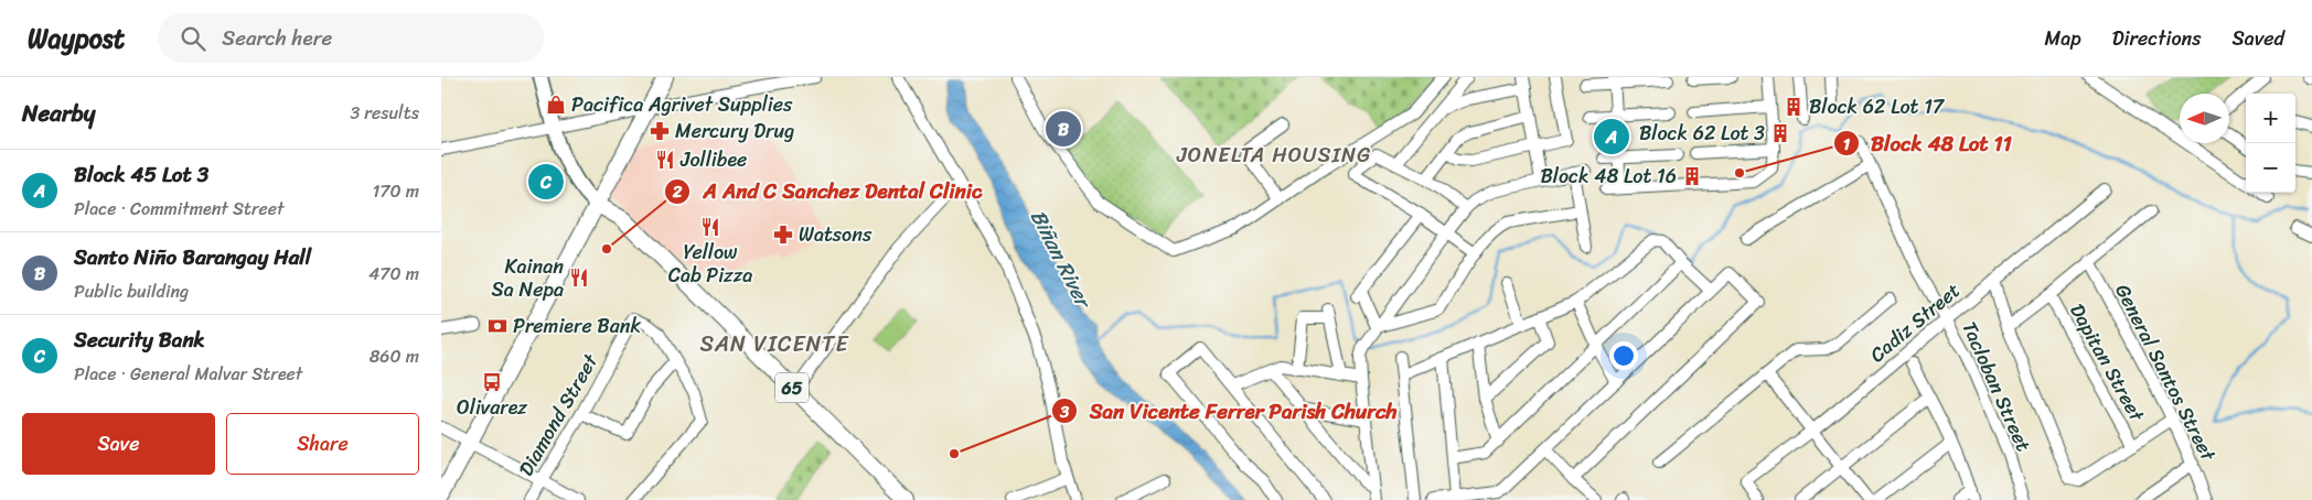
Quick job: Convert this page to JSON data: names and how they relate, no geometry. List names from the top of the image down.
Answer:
{
  "streets": {
    "highway": ["65"],
    "street": [
      "Cadiz Street",
      "Dapitan Street",
      "General Santos Street",
      "Tacloban Street",
      "Diamond Street"
    ]
  },
  "crossings": [
    ["Cadiz Street", "Tacloban Street"]
  ],
  "districts": ["JONELTA HOUSING", "SAN VICENTE"],
  "water": ["Biñan River"],
  "places": {
    "shop": ["Pacifica Agrivet Supplies"],
    "building": ["Block 62 Lot 17", "Block 62 Lot 3", "Block 48 Lot 16"],
    "pharmacy": ["Mercury Drug", "Watsons"],
    "restaurant": ["Jollibee", "Yellow Cab Pizza", "Kainan Sa Nepa"],
    "other": ["Block 48 Lot 11", "A And C Sanchez Dental Clinic", "San Vicente Ferrer Parish Church"],
    "bank": ["Premiere Bank"],
    "bus stop": ["Olivarez"]
  },
  "north": "left",
  "page": {
    "header": "Waypost",
    "search": "Search here",
    "nav": ["Map", "Directions", "Saved"],
    "heading": ["Nearby", "3 results"],
    "map_buttons": ["+", "−"],
    "pins": ["B", "A", "C"],
    "list": [
      {
        "mark": "A",
        "name": "Block 45 Lot 3",
        "note": "Place · Commitment Street",
        "value": "170 m"
      },
      {
        "mark": "B",
        "name": "Santo Niño Barangay Hall",
        "note": "Public building",
        "value": "470 m"
      },
      {
        "mark": "C",
        "name": "Security Bank",
        "note": "Place · General Malvar Street",
        "value": "860 m"
      }
    ],
    "buttons": ["Save", "Share"]
  }
}
